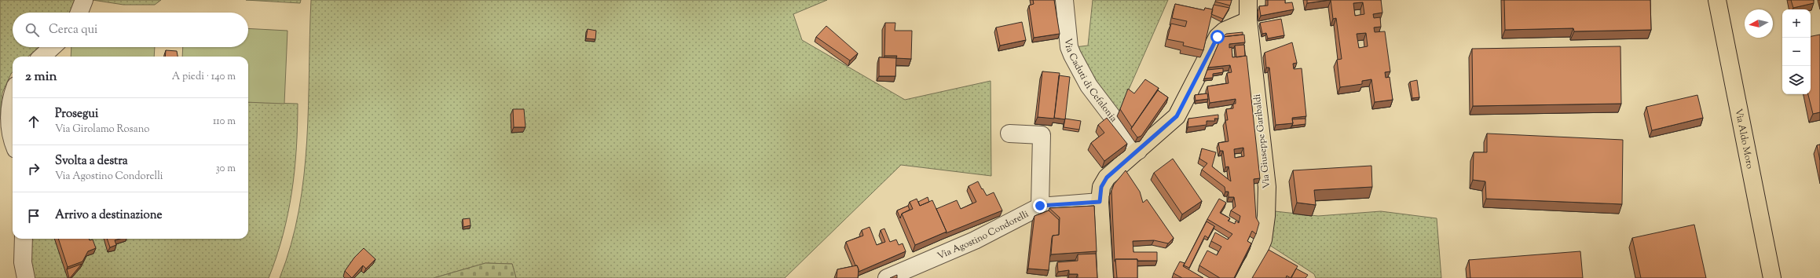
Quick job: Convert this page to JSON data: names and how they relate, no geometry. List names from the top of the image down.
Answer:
{
  "streets": {
    "main road": ["Via Aldo Moro", "Via Giuseppe Garibaldi"],
    "street": ["Via Caduti di Cefalonia", "Via Agostino Condorelli"]
  },
  "north": "left",
  "page": {
    "map_buttons": ["+", "−"],
    "search": "Cerca qui",
    "heading": ["2 min", "A piedi · 140 m"],
    "list": [
      ["Prosegui", "Via Girolamo Rosano", "110 m"],
      ["Svolta a destra", "Via Agostino Condorelli", "30 m"],
      "Arrivo a destinazione"
    ]
  }
}
